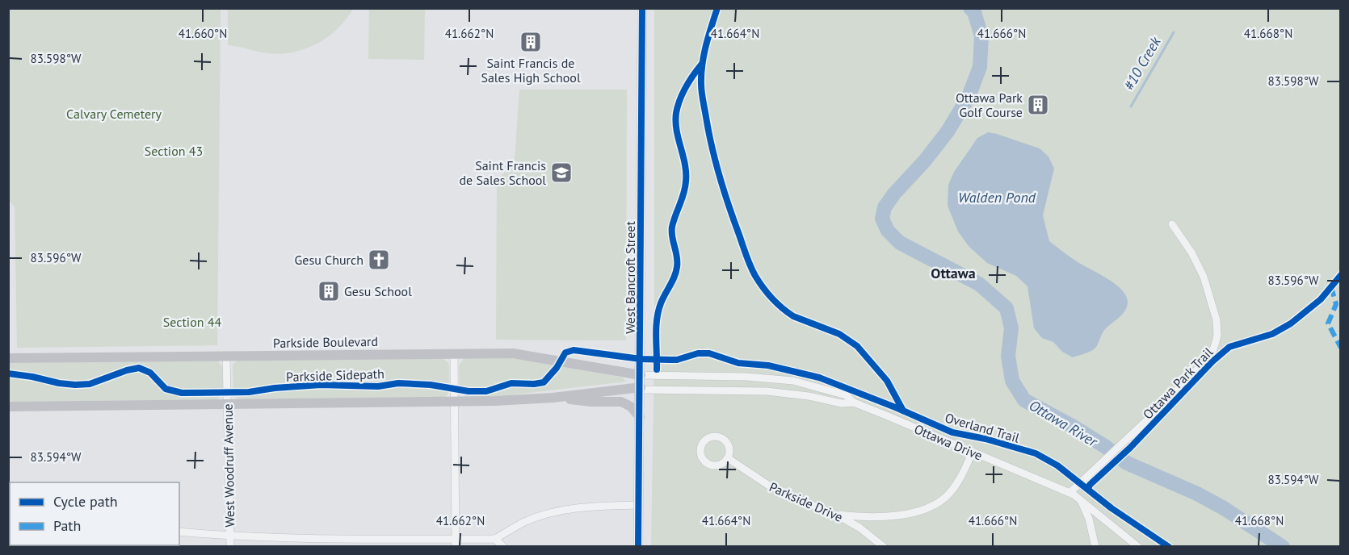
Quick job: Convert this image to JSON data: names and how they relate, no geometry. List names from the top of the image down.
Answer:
{
  "streets": {
    "street": [
      "West Bancroft Street",
      "Parkside Boulevard",
      "Ottawa Drive",
      "West Woodruff Avenue",
      "Parkside Drive"
    ],
    "cycle path": ["Parkside Sidepath", "Ottawa Park Trail"]
  },
  "crossings": [
    ["West Bancroft Street", "Parkside Boulevard"],
    ["West Bancroft Street", "Ottawa Drive"],
    ["Parkside Boulevard", "Ottawa Drive"],
    ["Parkside Boulevard", "West Woodruff Avenue"]
  ],
  "districts": ["Ottawa"],
  "water": ["#10 Creek", "Walden Pond", "Ottawa River"],
  "parks": ["Calvary Cemetery", "Section 43", "Section 44"],
  "places": {
    "building": ["Saint Francis de Sales High School", "Ottawa Park Golf Course", "Gesu School"],
    "school or university": ["Saint Francis de Sales School"],
    "church": ["Gesu Church"]
  },
  "legend": ["Cycle path", "Path"],
  "coordinates": [
    "41.660°N",
    "41.662°N",
    "41.664°N",
    "41.666°N",
    "41.668°N",
    "83.598°W",
    "83.596°W",
    "83.594°W"
  ]
}
